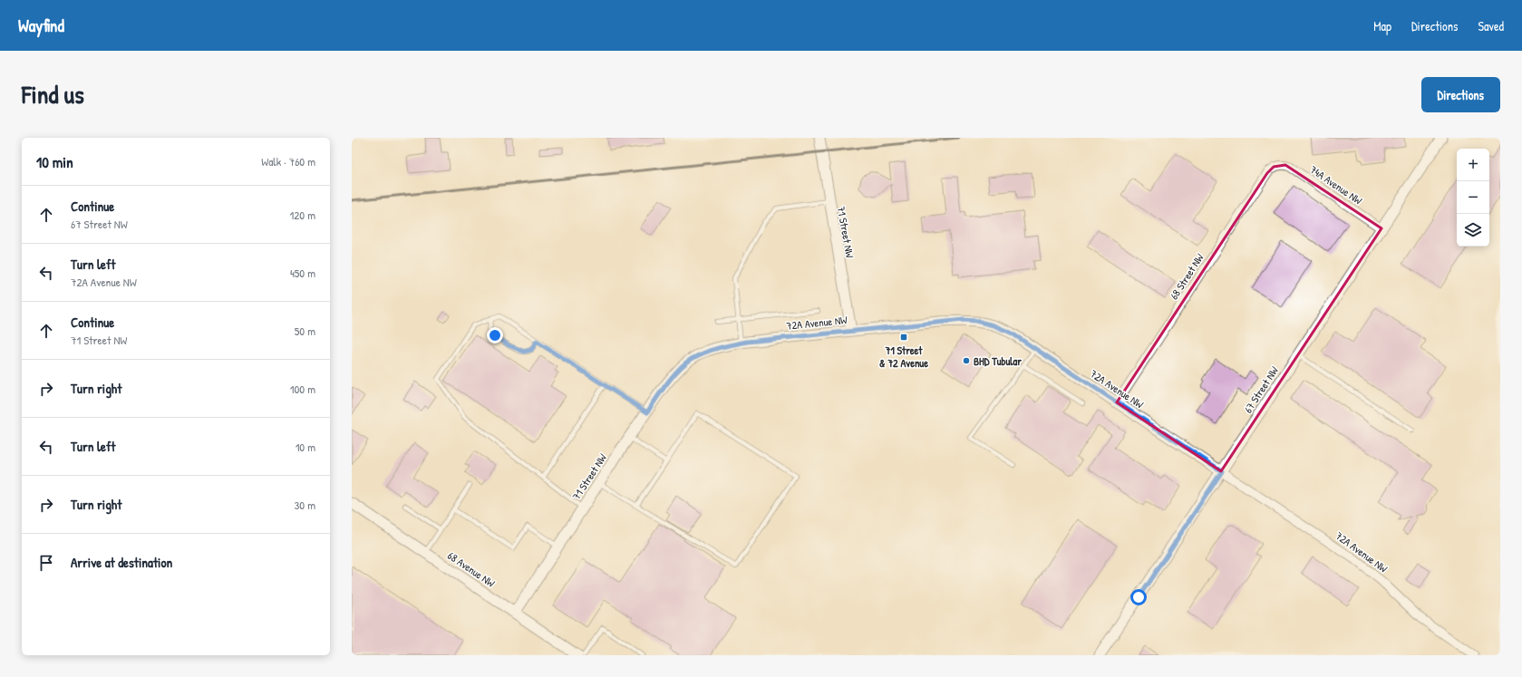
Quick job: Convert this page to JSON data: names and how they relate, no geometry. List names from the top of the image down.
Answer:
{
  "streets": {
    "street": [
      "74A Avenue NW",
      "71 Street NW",
      "68 Street NW",
      "72A Avenue NW",
      "67 Street NW",
      "68 Avenue NW"
    ]
  },
  "crossings": [
    ["74A Avenue NW", "68 Street NW"],
    ["74A Avenue NW", "67 Street NW"],
    ["71 Street NW", "72A Avenue NW"],
    ["71 Street NW", "68 Avenue NW"],
    ["68 Street NW", "72A Avenue NW"],
    ["72A Avenue NW", "67 Street NW"]
  ],
  "places": {
    "transit": ["71 Street & 72 Avenue"],
    "other": ["BHD Tubular"]
  },
  "page": {
    "header": "Wayfind",
    "nav": ["Map", "Directions", "Saved"],
    "title": "Find us",
    "buttons": "Directions",
    "heading": ["10 min", "Walk · 760 m"],
    "map_buttons": ["+", "−"],
    "list": [
      ["Continue", "67 Street NW", "120 m"],
      ["Turn left", "72A Avenue NW", "450 m"],
      ["Continue", "71 Street NW", "50 m"],
      ["Turn right", "100 m"],
      ["Turn left", "10 m"],
      ["Turn right", "30 m"],
      "Arrive at destination"
    ]
  }
}
